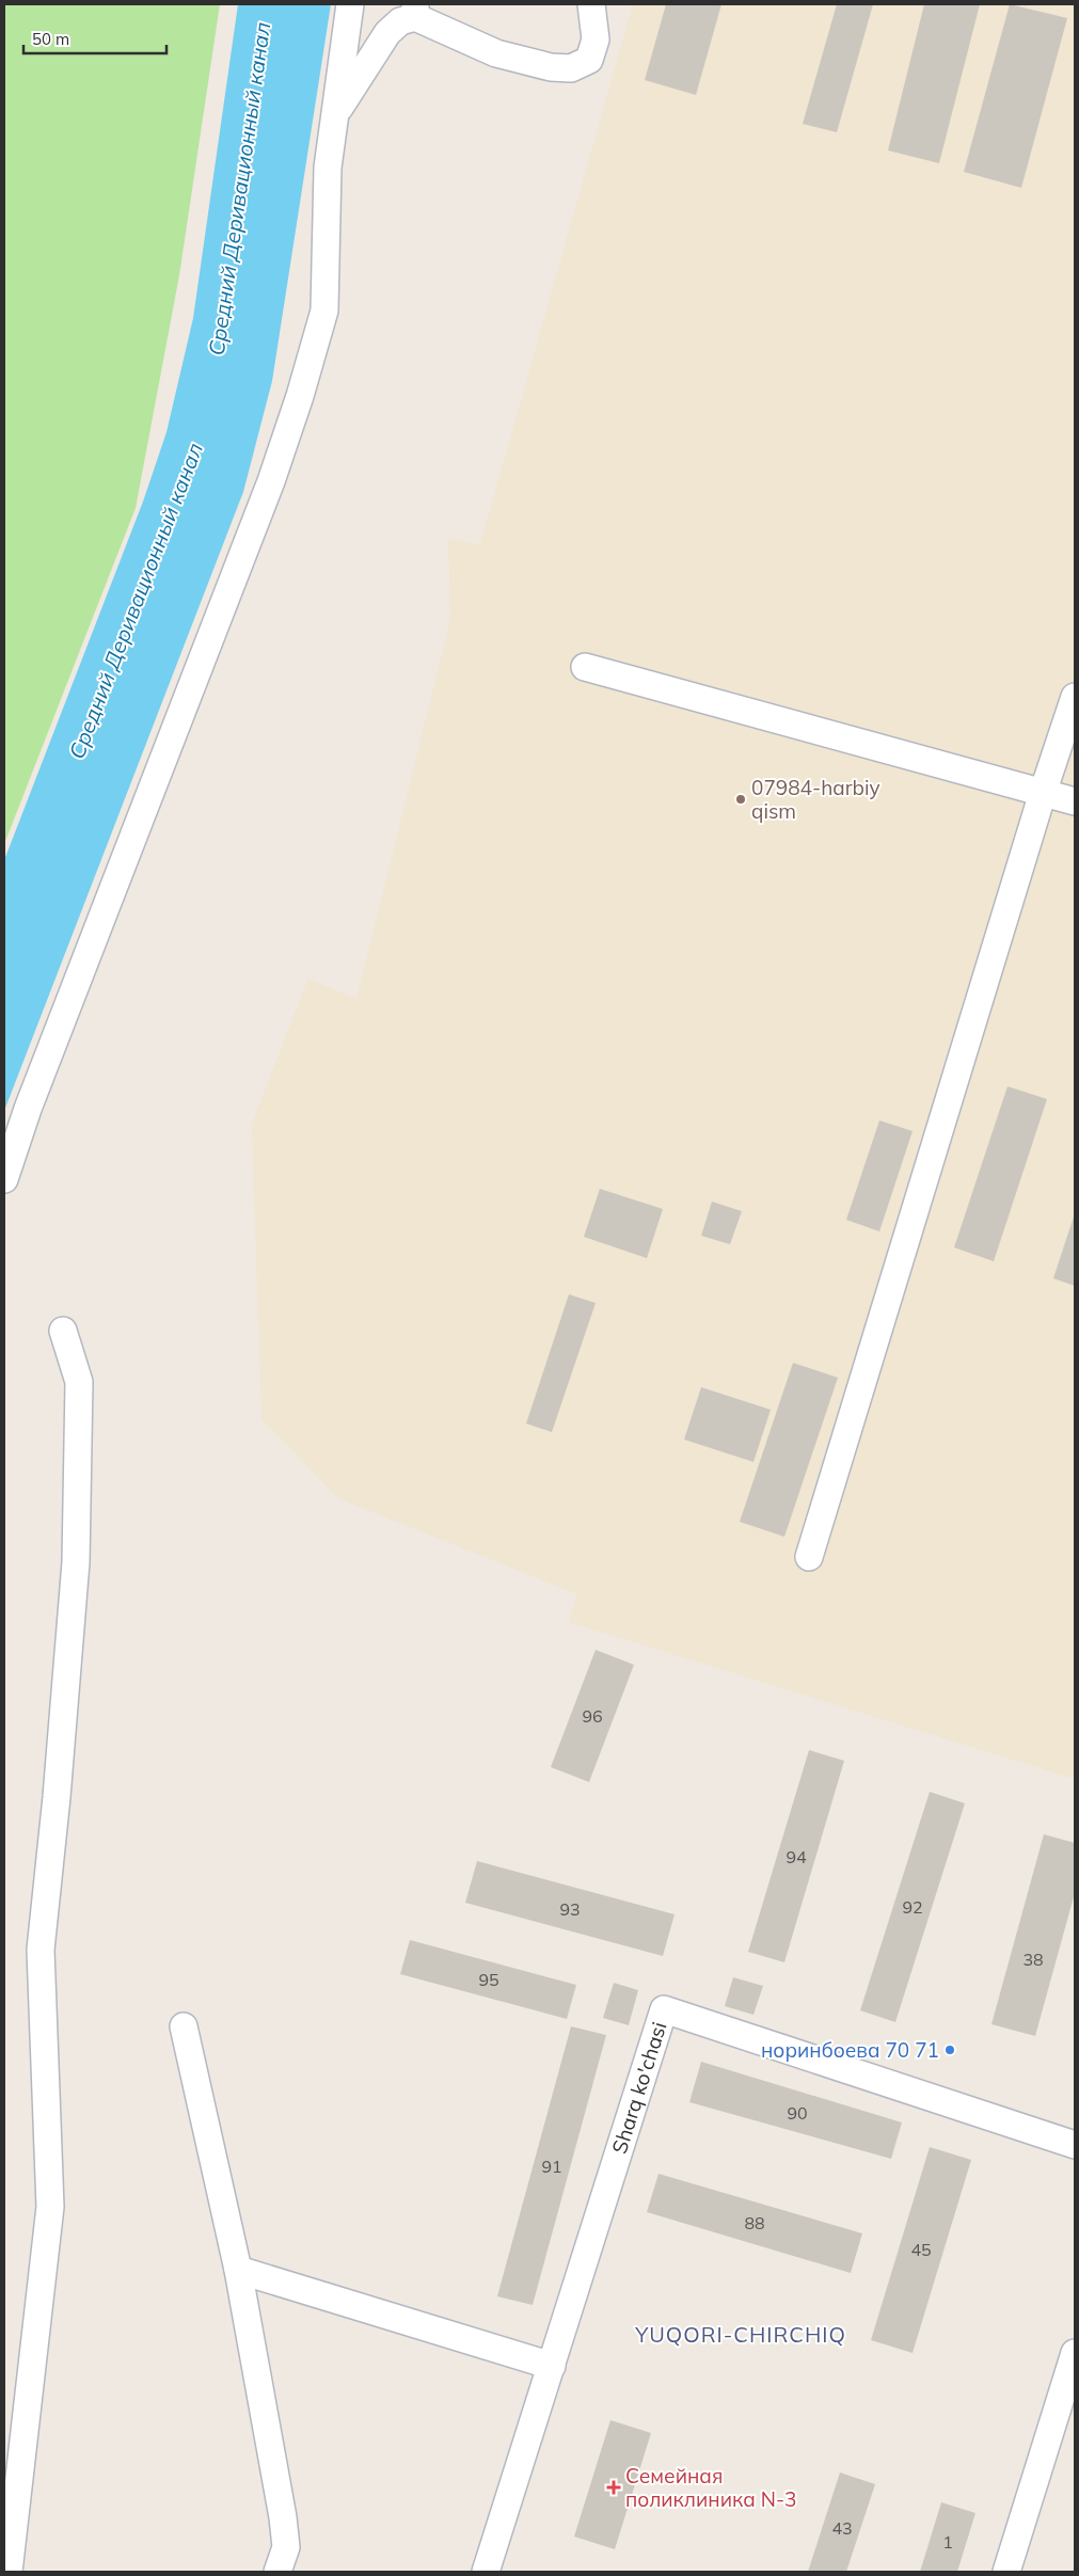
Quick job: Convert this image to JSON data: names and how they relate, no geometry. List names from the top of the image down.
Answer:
{
  "streets": {
    "street": ["Sharq ko'chasi"]
  },
  "districts": ["YUQORI-CHIRCHIQ"],
  "water": ["Средний Деривационный канал"],
  "places": {
    "other": ["07984-harbiy qism", "норинбоева 70 71"],
    "health": ["Семейная поликлиника N-3"]
  },
  "house_numbers": [
    "96",
    "94",
    "92",
    "93",
    "38",
    "95",
    "90",
    "91",
    "88",
    "45",
    "43",
    "1"
  ],
  "scale_bar": "50 m"
}
